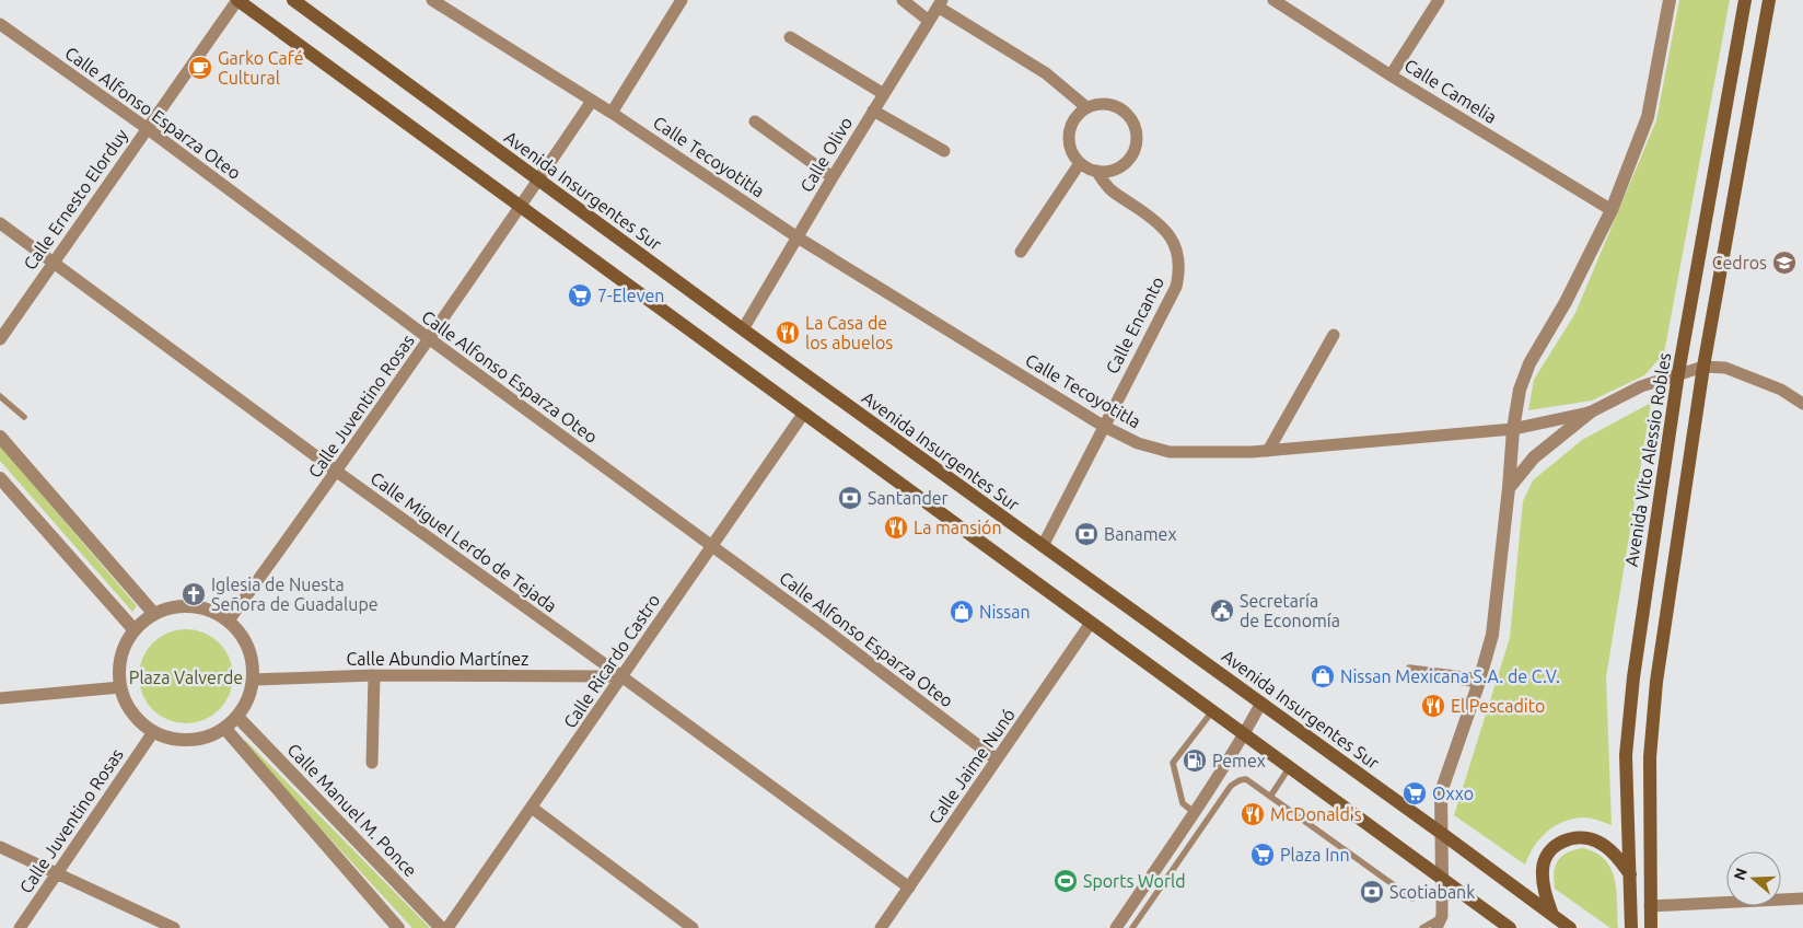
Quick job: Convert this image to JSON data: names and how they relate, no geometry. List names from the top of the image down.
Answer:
{
  "streets": {
    "main road": ["Avenida Insurgentes Sur", "Avenida Vito Alessio Robles"],
    "street": [
      "Calle Camelia",
      "Calle Alfonso Esparza Oteo",
      "Calle Olivo",
      "Calle Tecoyotitla",
      "Calle Ernesto Elorduy",
      "Calle Encanto",
      "Calle Juventino Rosas",
      "Calle Miguel Lerdo de Tejada",
      "Calle Abundio Martínez",
      "Calle Ricardo Castro",
      "Calle Jaime Nunó",
      "Calle Manuel M. Ponce"
    ]
  },
  "crossings": [
    ["Calle Alfonso Esparza Oteo", "Calle Ernesto Elorduy"],
    ["Calle Alfonso Esparza Oteo", "Calle Juventino Rosas"],
    ["Calle Alfonso Esparza Oteo", "Calle Ricardo Castro"],
    ["Calle Alfonso Esparza Oteo", "Calle Jaime Nunó"],
    ["Calle Olivo", "Calle Tecoyotitla"],
    ["Calle Olivo", "Avenida Insurgentes Sur"],
    ["Calle Tecoyotitla", "Calle Encanto"],
    ["Calle Tecoyotitla", "Calle Juventino Rosas"],
    ["Calle Tecoyotitla", "Avenida Vito Alessio Robles"],
    ["Avenida Insurgentes Sur", "Calle Encanto"],
    ["Avenida Insurgentes Sur", "Calle Juventino Rosas"],
    ["Calle Ernesto Elorduy", "Calle Miguel Lerdo de Tejada"],
    ["Calle Juventino Rosas", "Calle Miguel Lerdo de Tejada"],
    ["Calle Juventino Rosas", "Calle Abundio Martínez"],
    ["Calle Juventino Rosas", "Calle Manuel M. Ponce"],
    ["Calle Miguel Lerdo de Tejada", "Calle Abundio Martínez"],
    ["Calle Miguel Lerdo de Tejada", "Calle Ricardo Castro"],
    ["Calle Miguel Lerdo de Tejada", "Calle Jaime Nunó"],
    ["Calle Abundio Martínez", "Calle Ricardo Castro"],
    ["Calle Abundio Martínez", "Calle Manuel M. Ponce"]
  ],
  "parks": ["Plaza Valverde"],
  "places": {
    "cafe": ["Garko Café Cultural"],
    "school or university": ["Cedros"],
    "supermarket": ["7-Eleven", "Oxxo", "Plaza Inn"],
    "restaurant": [
      "La Casa de los abuelos",
      "La mansión",
      "El Pescadito",
      "McDonald's"
    ],
    "bank": ["Santander", "Banamex", "Scotiabank"],
    "church": ["Iglesia de Nuesta Señora de Guadalupe"],
    "public building": ["Secretaría de Economía"],
    "shop": ["Nissan", "Nissan Mexicana S.A. de C.V."],
    "fuel station": ["Pemex"],
    "sports": ["Sports World"]
  },
  "north": "left"
}
